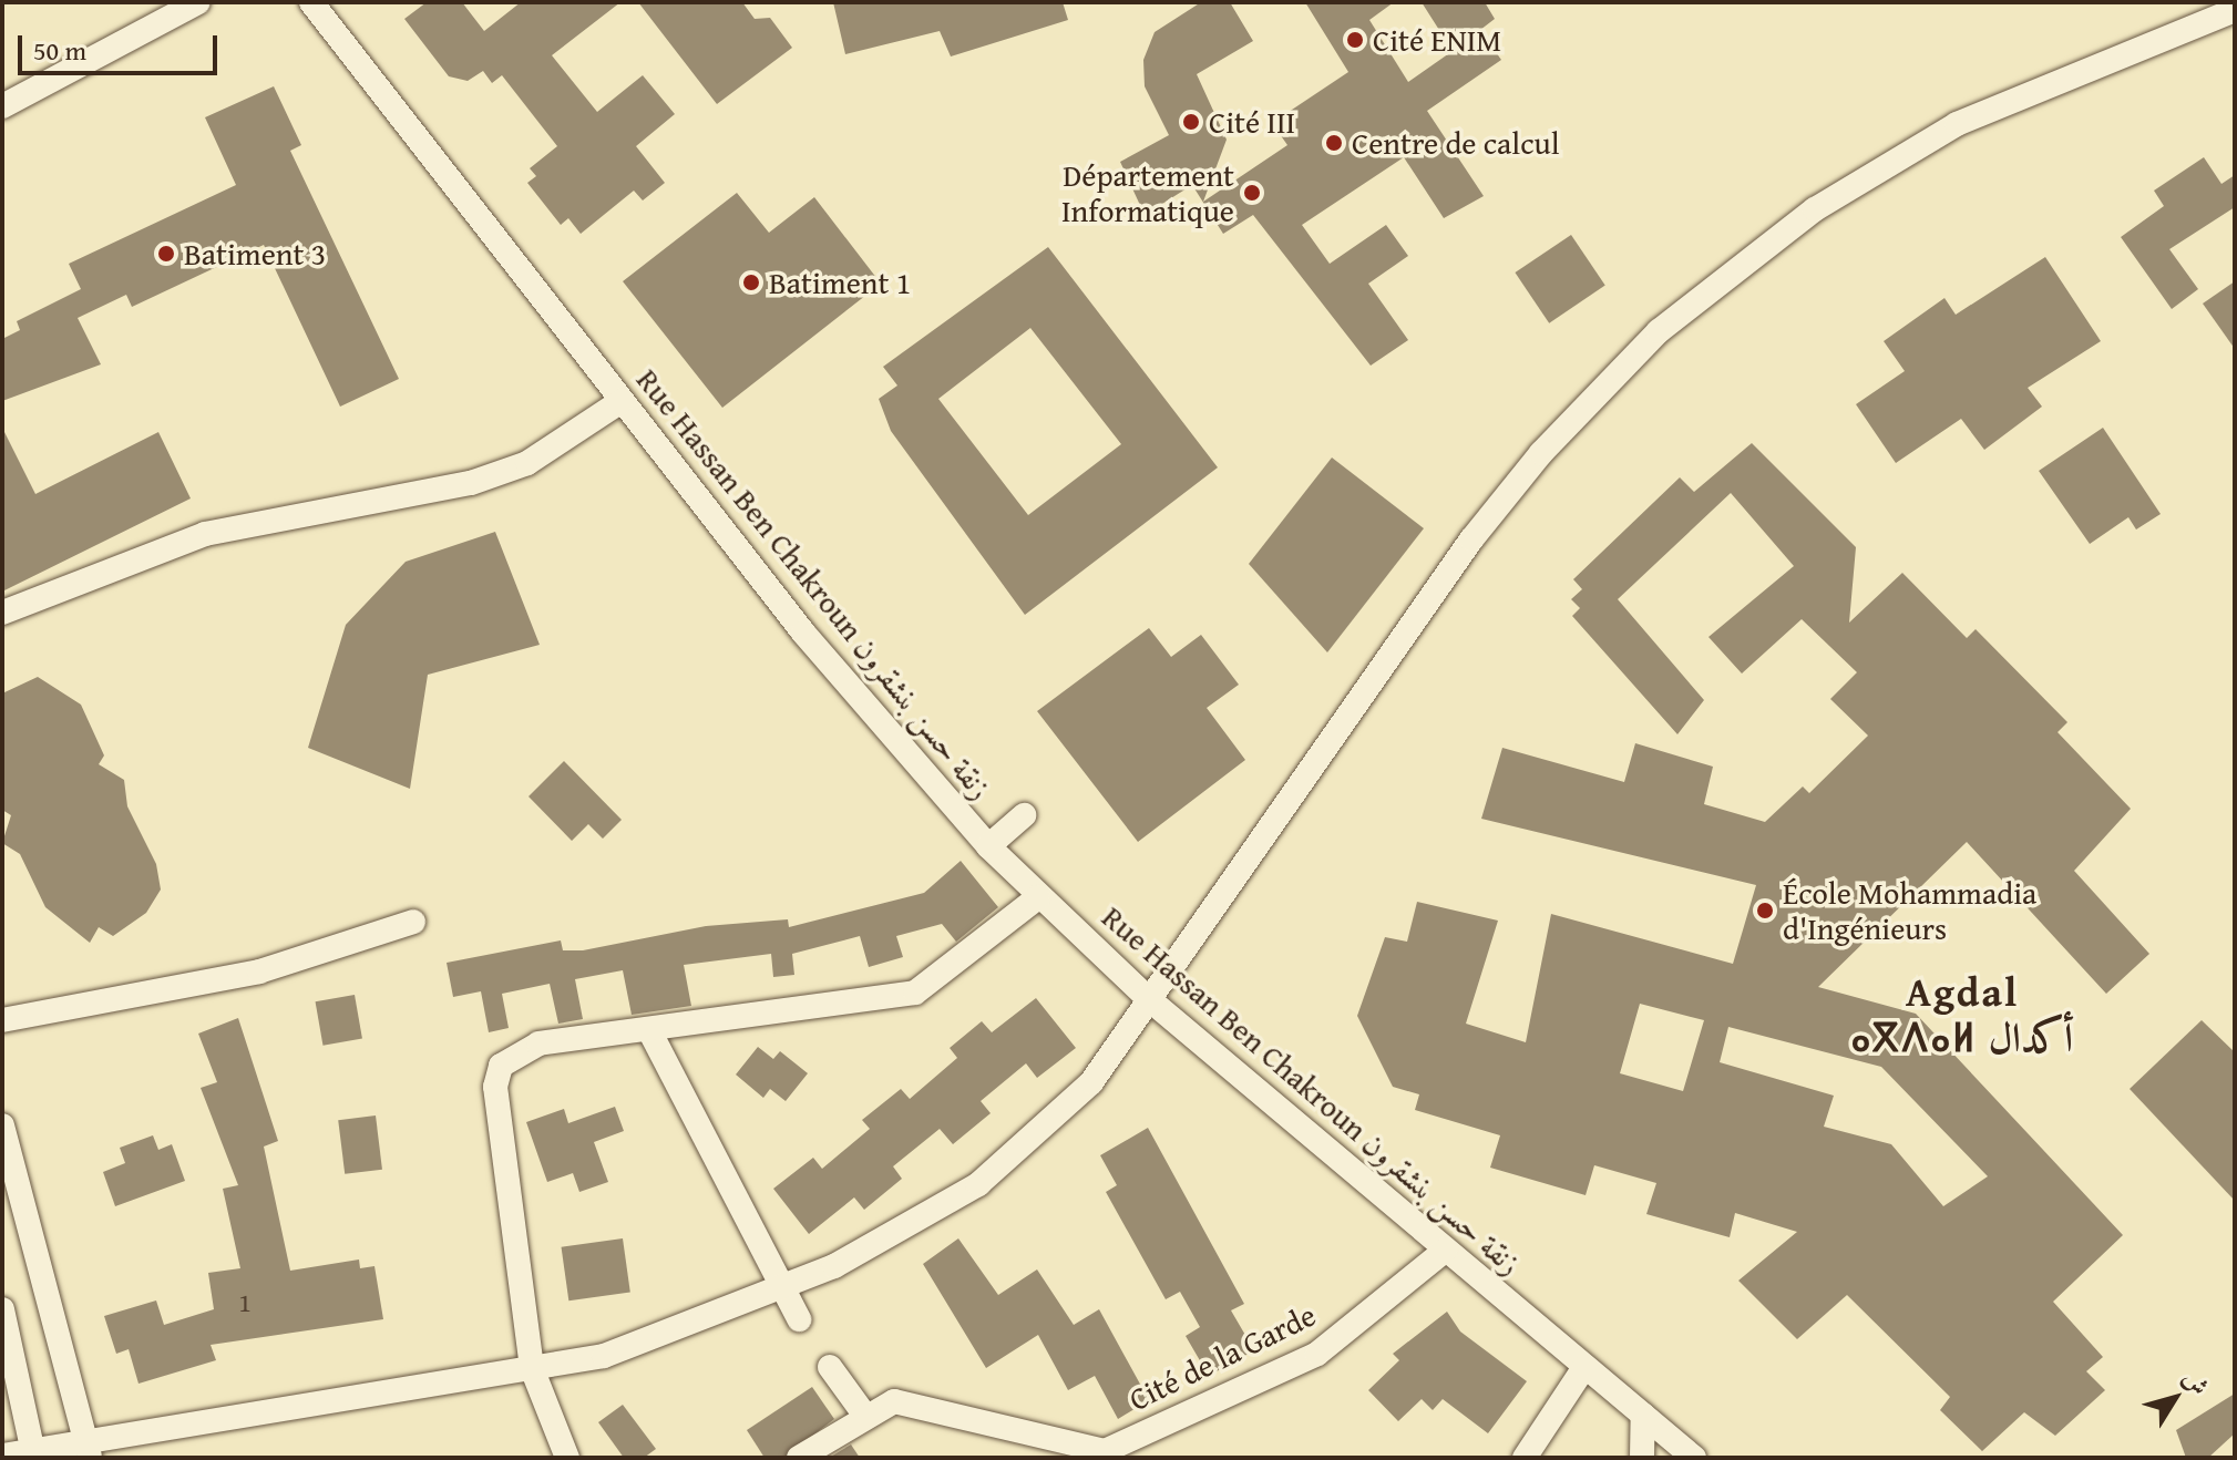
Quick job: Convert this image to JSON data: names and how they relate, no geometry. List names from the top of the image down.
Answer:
{
  "streets": {
    "street": ["Rue Hassan Ben Chakroun زنقة حسن بنشقرون", "Cité de la Garde"]
  },
  "crossings": [
    ["Rue Hassan Ben Chakroun زنقة حسن بنشقرون", "Cité de la Garde"]
  ],
  "districts": ["Agdal ⴰⴳⴷⴰⵍ أكدال"],
  "places": [
    "Cité ENIM",
    "Cité III",
    "Centre de calcul",
    "Département Informatique",
    "Batiment 3",
    "Batiment 1",
    "École Mohammadia d'Ingénieurs"
  ],
  "house_numbers": ["1"],
  "scale_bar": "50 m",
  "north": "top right"
}
